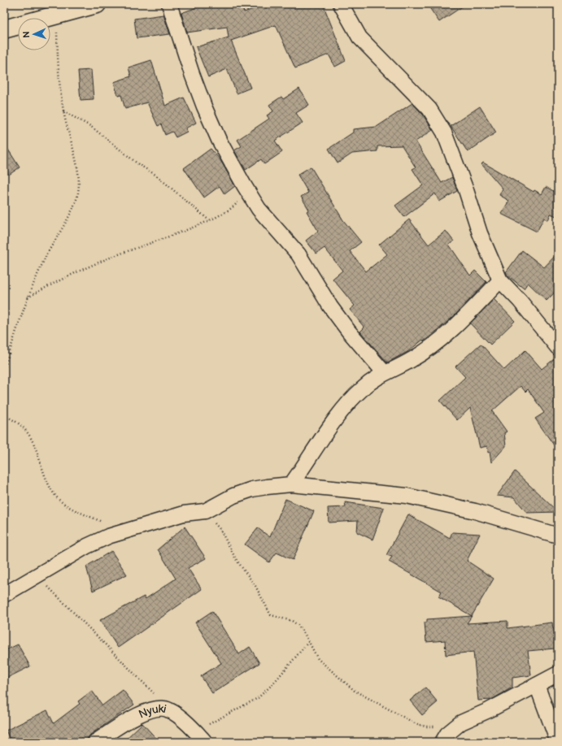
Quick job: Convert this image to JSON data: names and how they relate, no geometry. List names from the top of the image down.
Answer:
{
  "streets": {
    "street": ["Nyuki"]
  },
  "north": "left"
}
